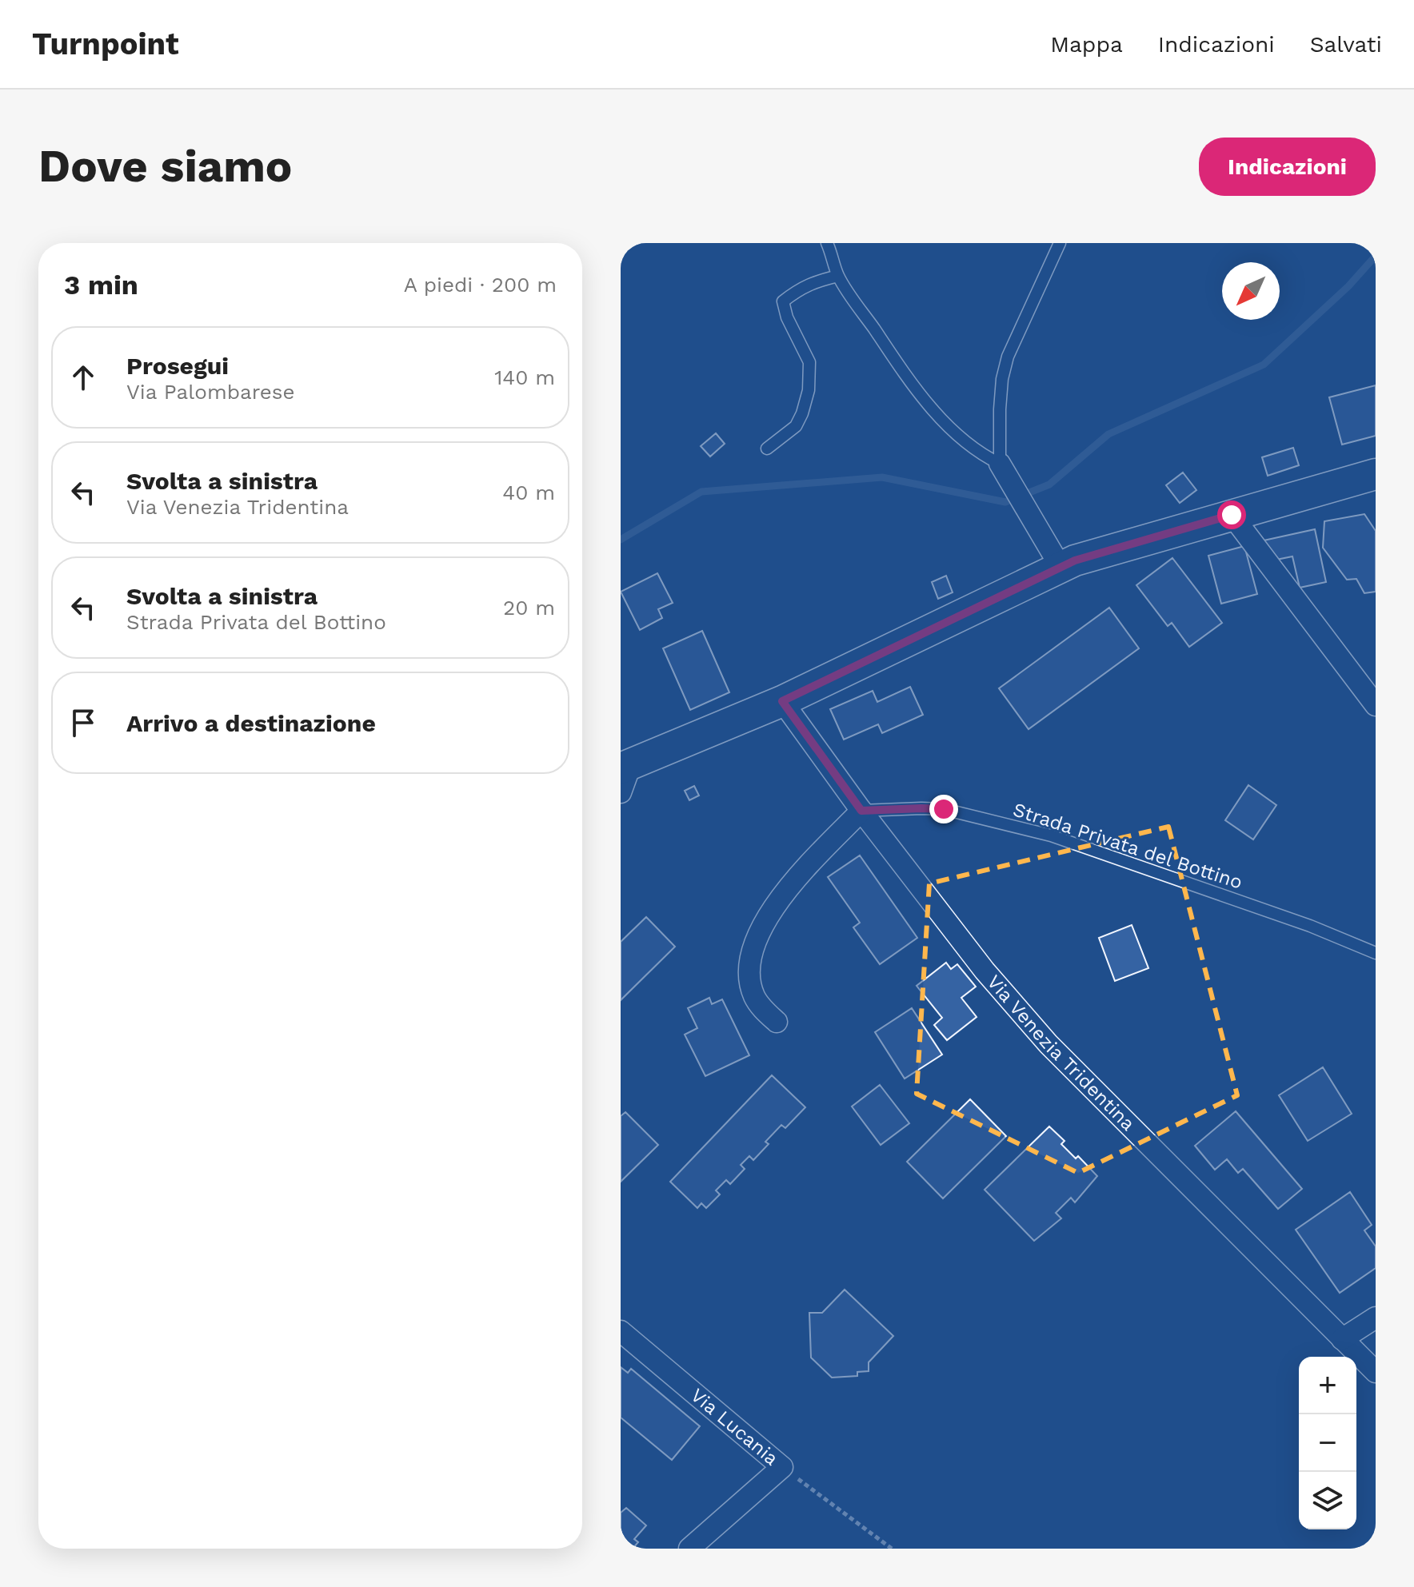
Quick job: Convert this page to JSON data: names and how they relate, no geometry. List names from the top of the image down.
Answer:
{
  "streets": {
    "street": ["Via Venezia Tridentina", "Via Lucania"],
    "lane": ["Strada Privata del Bottino"]
  },
  "crossings": [
    ["Strada Privata del Bottino", "Via Venezia Tridentina"]
  ],
  "north": "bottom left",
  "page": {
    "header": "Turnpoint",
    "nav": ["Mappa", "Indicazioni", "Salvati"],
    "buttons": "Indicazioni",
    "title": "Dove siamo",
    "heading": ["3 min", "A piedi · 200 m"],
    "list": [
      ["Prosegui", "Via Palombarese", "140 m"],
      ["Svolta a sinistra", "Via Venezia Tridentina", "40 m"],
      ["Svolta a sinistra", "Strada Privata del Bottino", "20 m"],
      "Arrivo a destinazione"
    ],
    "map_buttons": ["+", "−"]
  }
}
